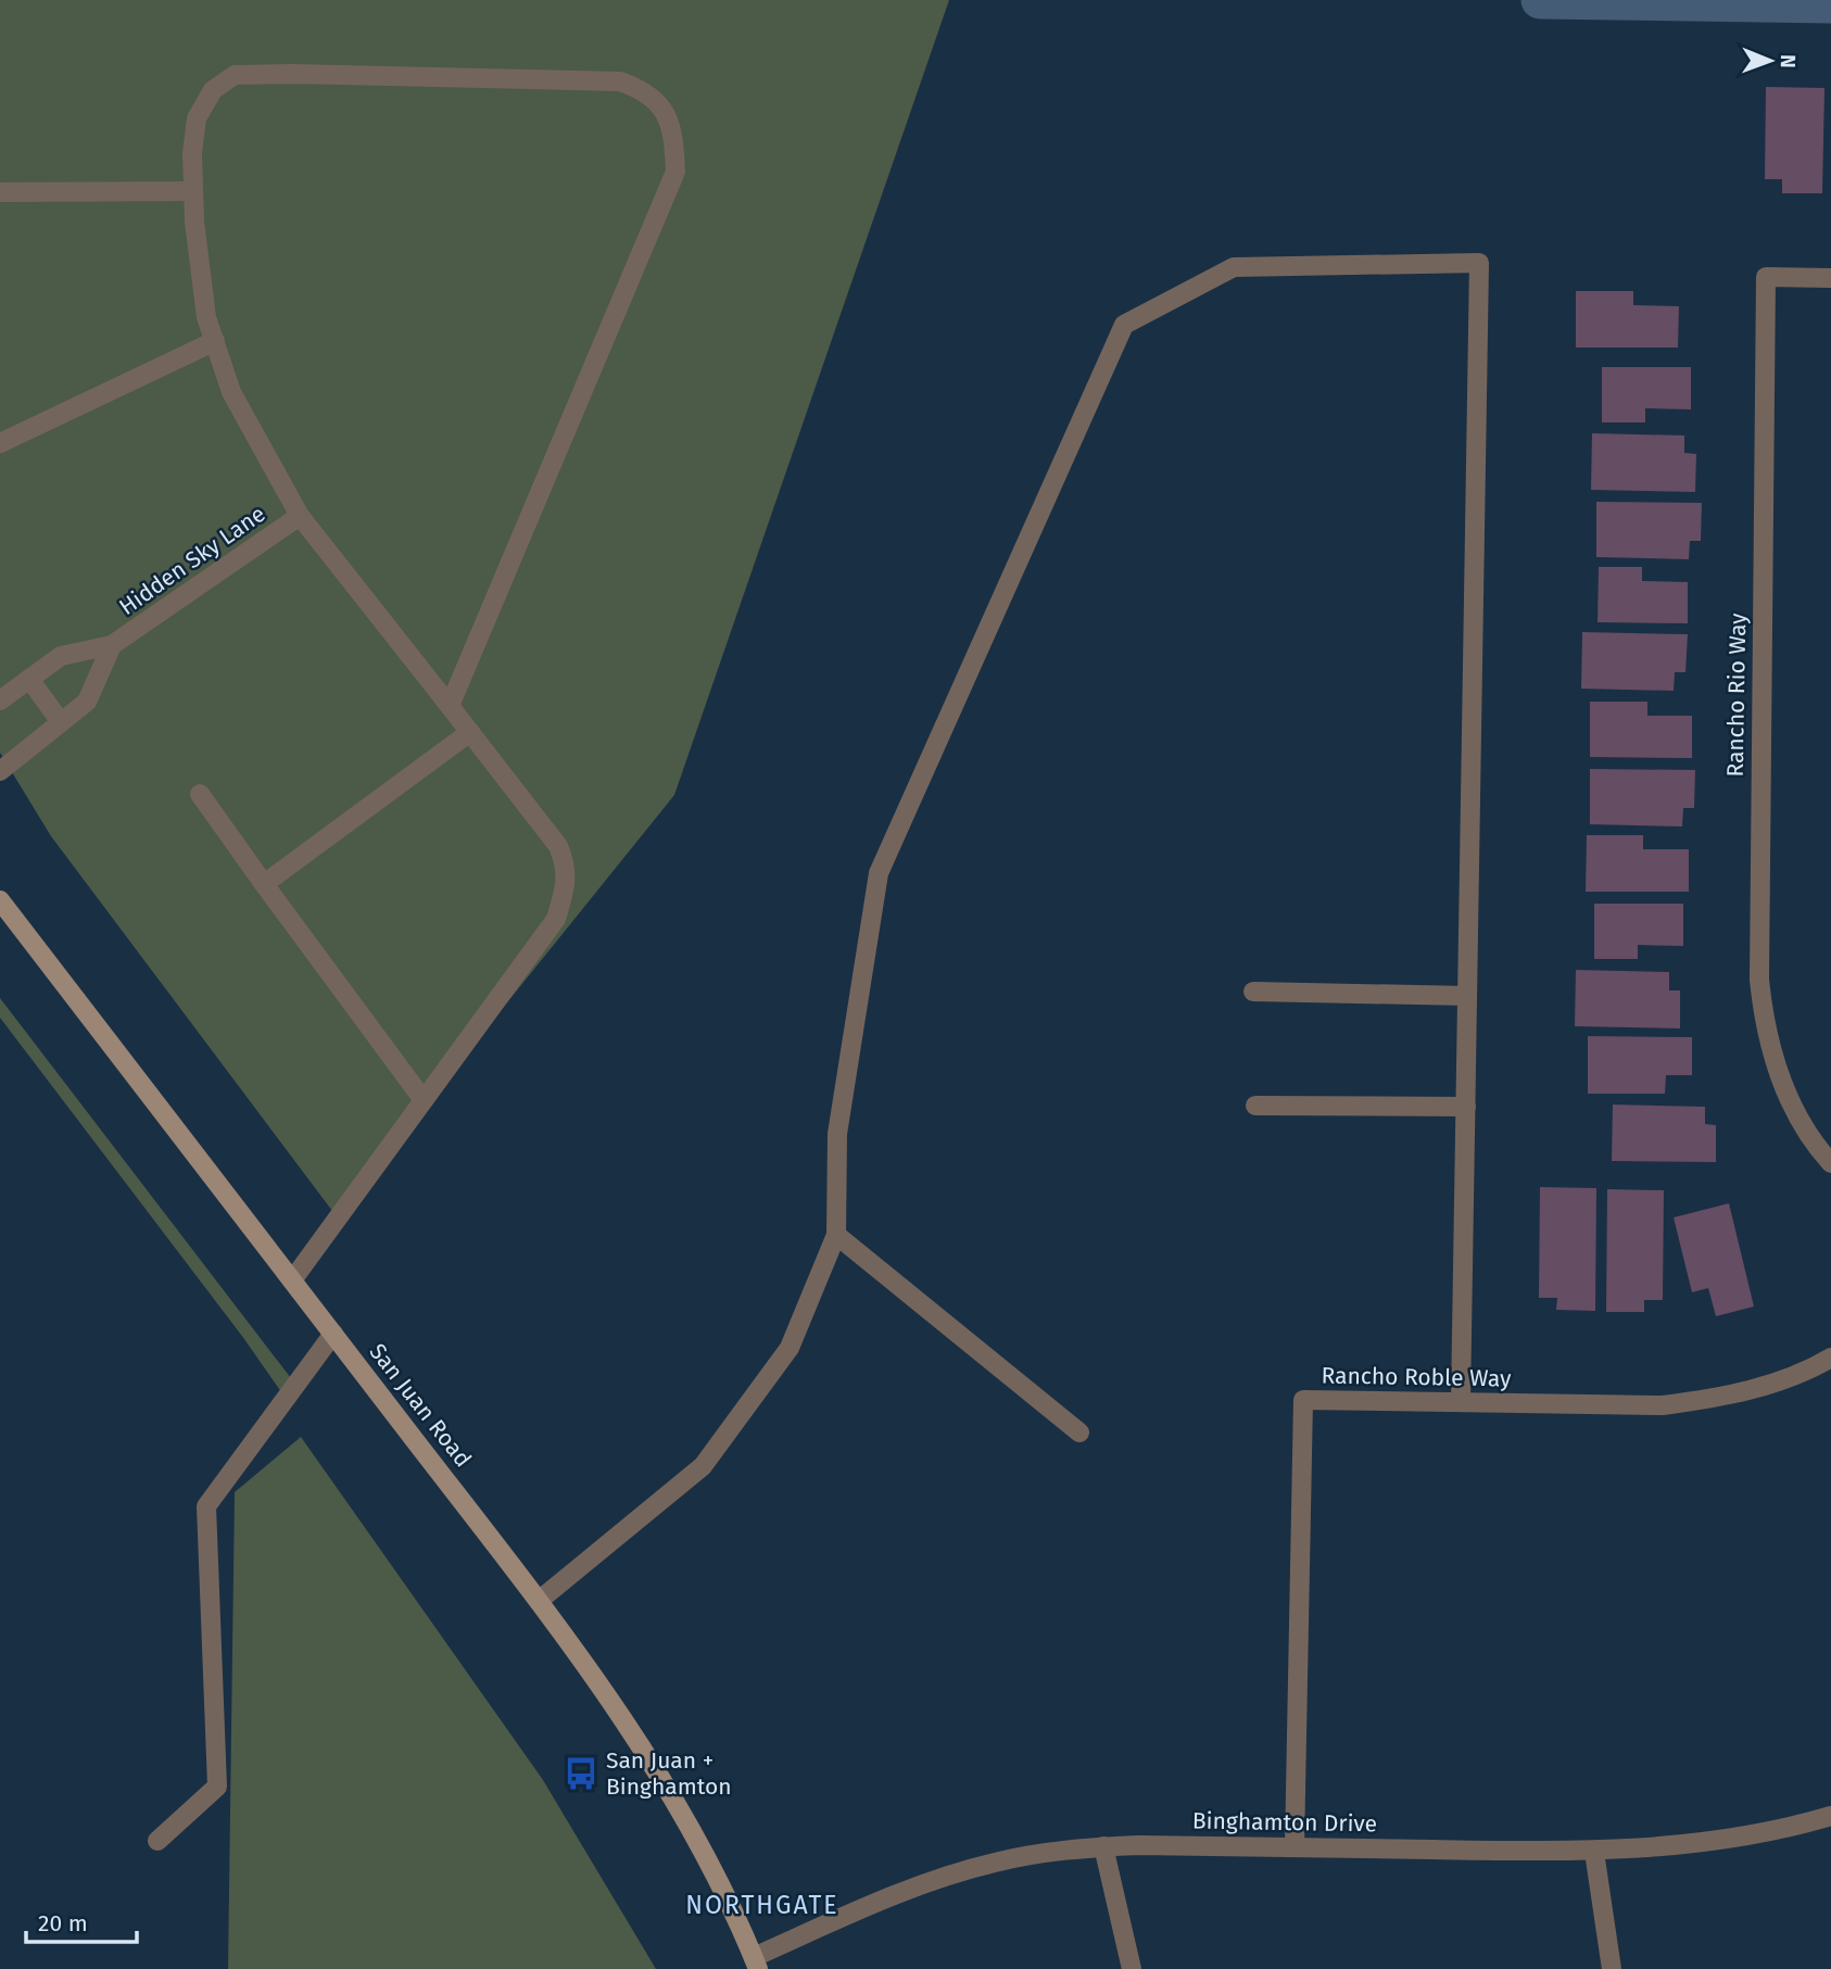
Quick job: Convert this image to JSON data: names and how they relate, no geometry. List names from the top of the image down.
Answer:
{
  "streets": {
    "main road": ["San Juan Road"],
    "street": [
      "Hidden Sky Lane",
      "Rancho Rio Way",
      "Rancho Roble Way",
      "Binghamton Drive"
    ]
  },
  "crossings": [
    ["Rancho Roble Way", "Binghamton Drive"],
    ["San Juan Road", "Binghamton Drive"]
  ],
  "districts": ["NORTHGATE"],
  "places": {
    "bus stop": ["San Juan + Binghamton"]
  },
  "scale_bar": "20 m",
  "north": "right"
}
